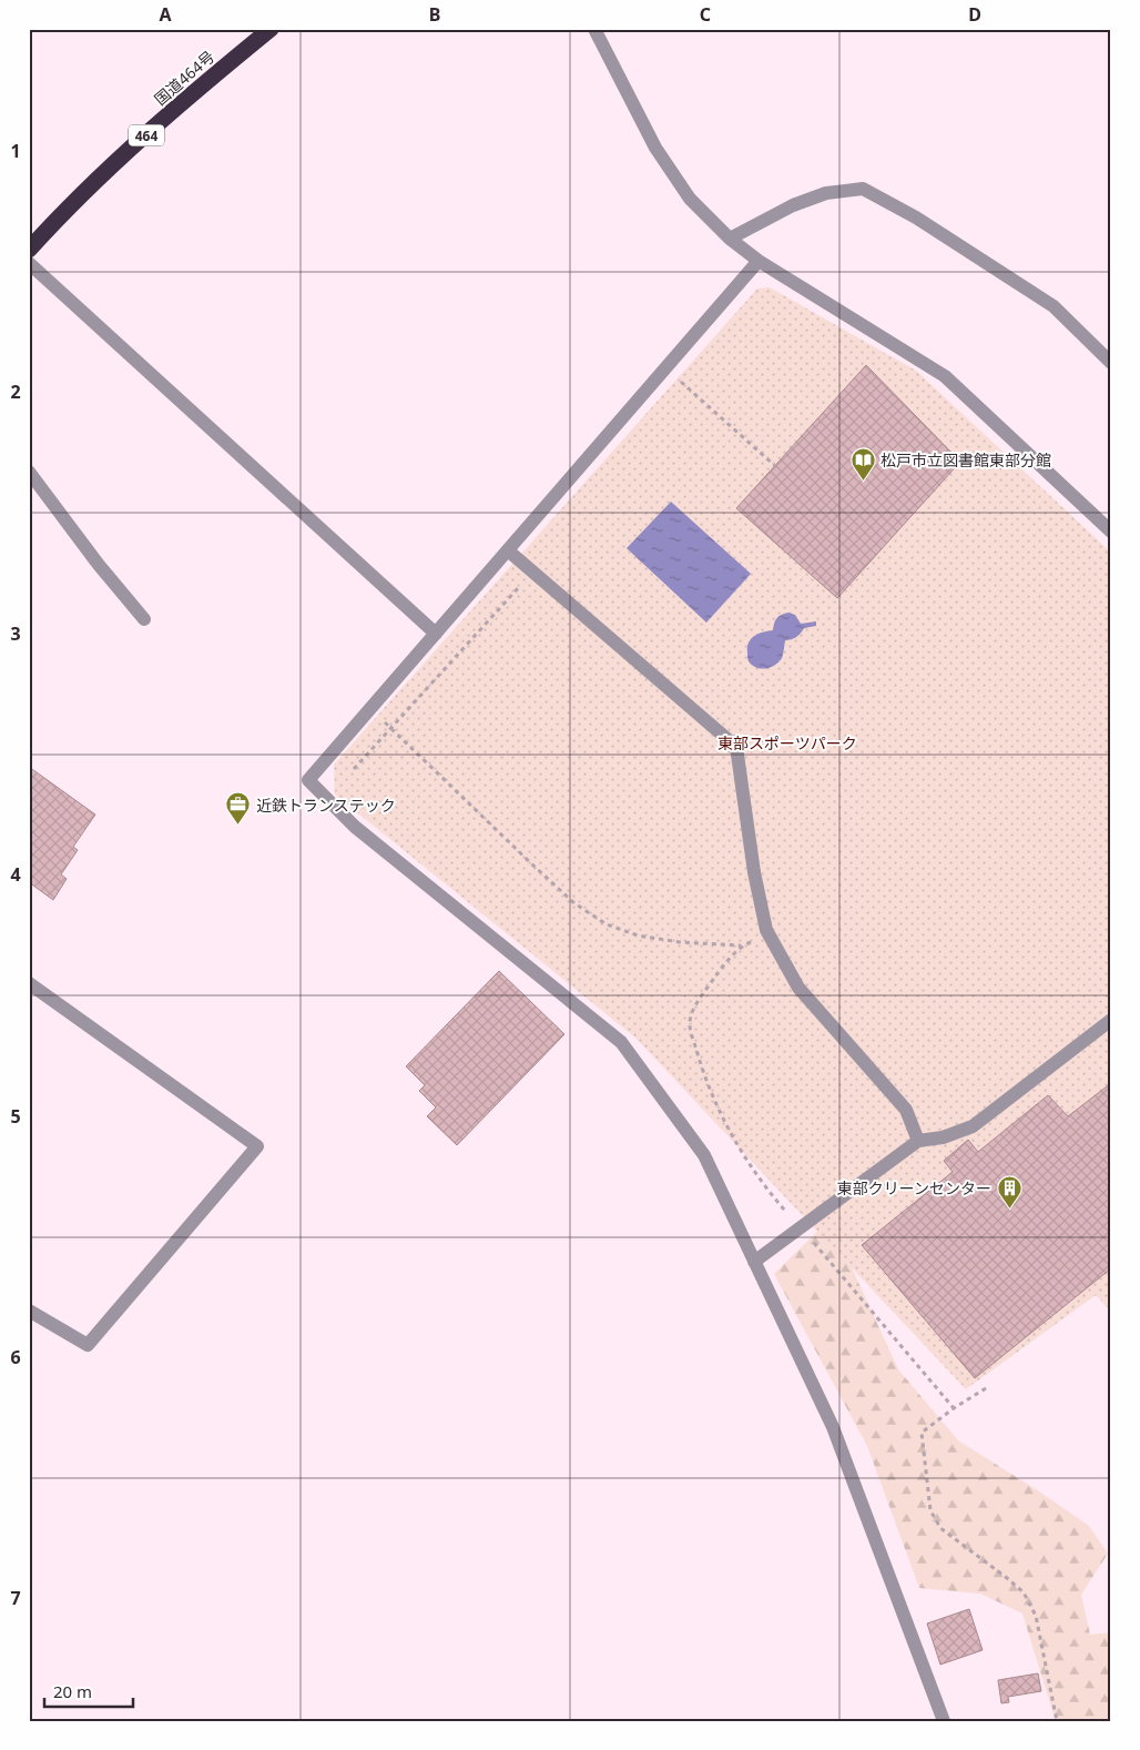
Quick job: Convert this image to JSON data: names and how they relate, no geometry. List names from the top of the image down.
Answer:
{
  "streets": {
    "highway": ["国道464号", "464"]
  },
  "parks": ["東部スポーツパーク"],
  "places": {
    "library": ["松戸市立図書館東部分館"],
    "office": ["近鉄トランステック"],
    "building": ["東部クリーンセンター"]
  },
  "scale_bar": "20 m",
  "grid": {
    "columns": [
      "A",
      "B",
      "C",
      "D"
    ],
    "rows": [
      "1",
      "2",
      "3",
      "4",
      "5",
      "6",
      "7"
    ]
  }
}
